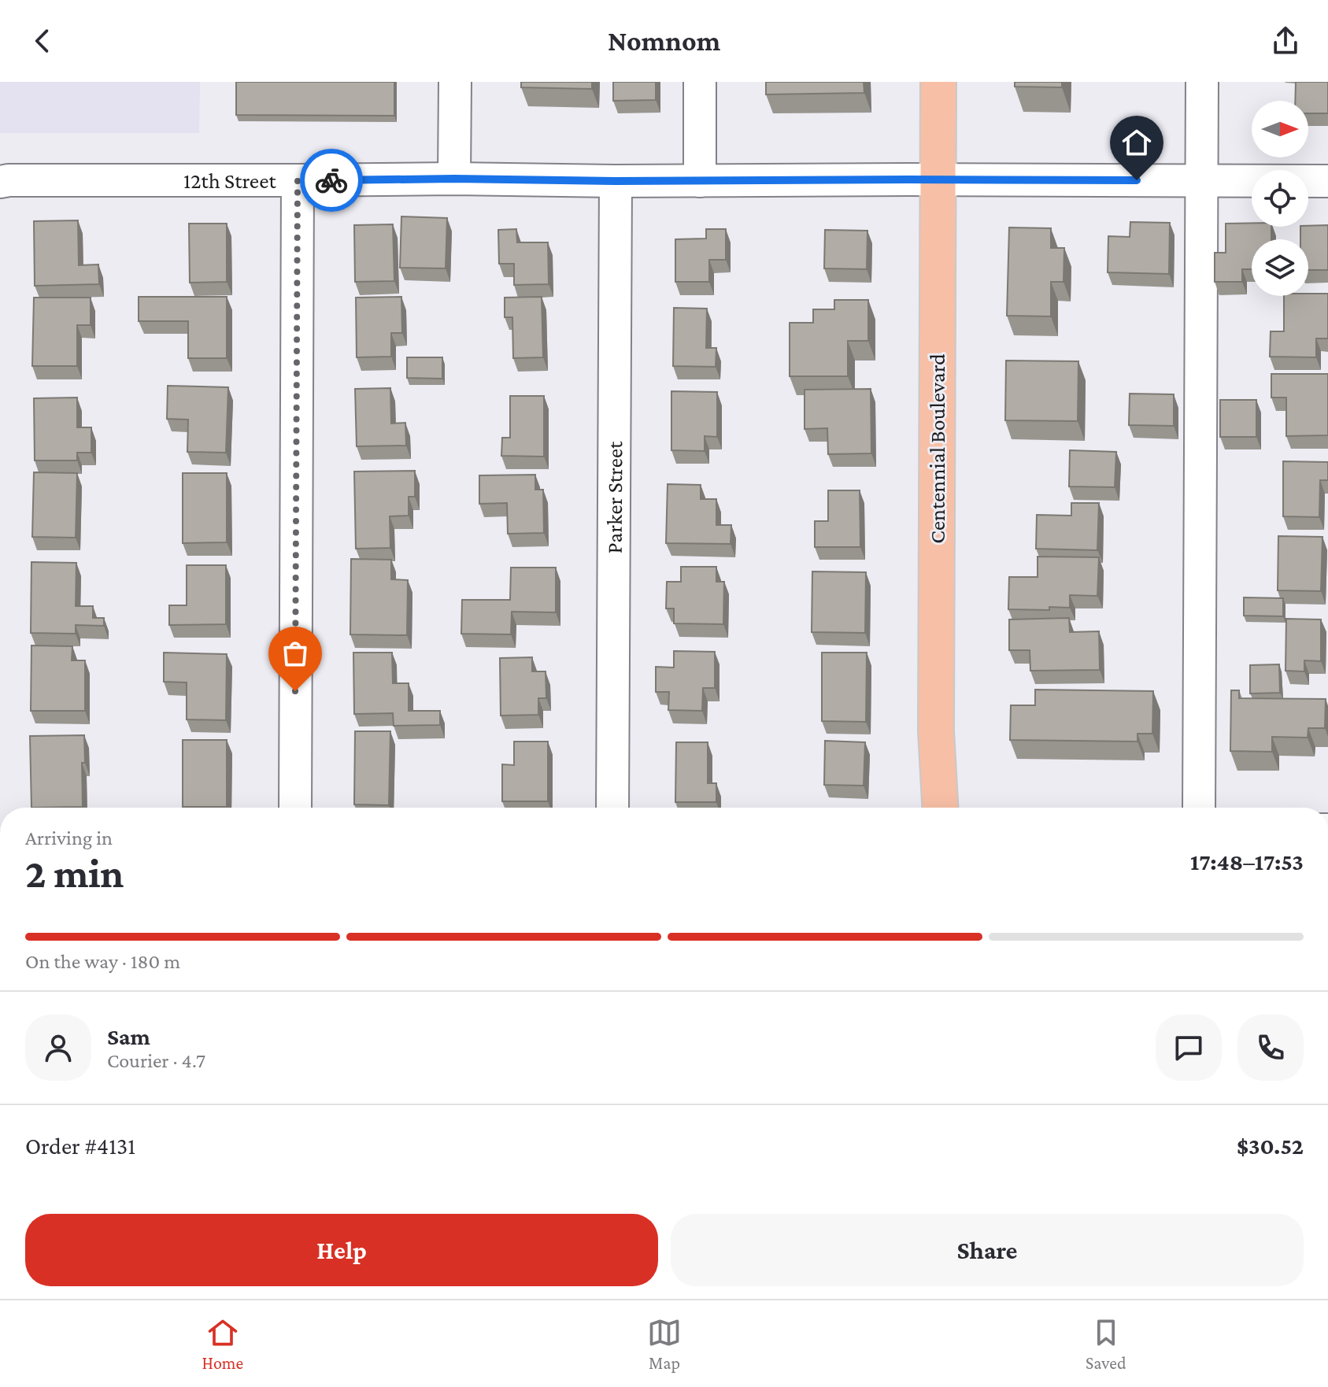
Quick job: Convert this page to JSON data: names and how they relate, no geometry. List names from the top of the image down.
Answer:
{
  "streets": {
    "main road": ["Centennial Boulevard"],
    "street": ["12th Street", "Parker Street"]
  },
  "crossings": [
    ["12th Street", "Centennial Boulevard"],
    ["12th Street", "Parker Street"]
  ],
  "north": "right",
  "page": {
    "header": "Nomnom",
    "heading": ["2 min", "Arriving in", "17:48–17:53"],
    "panel": [
      "Sam",
      "Courier · 4.7",
      "Order #4131",
      "$30.52"
    ],
    "bar": "On the way · 180 m",
    "buttons": ["Help", "Share"],
    "tabs": ["Home", "Map", "Saved"]
  }
}
